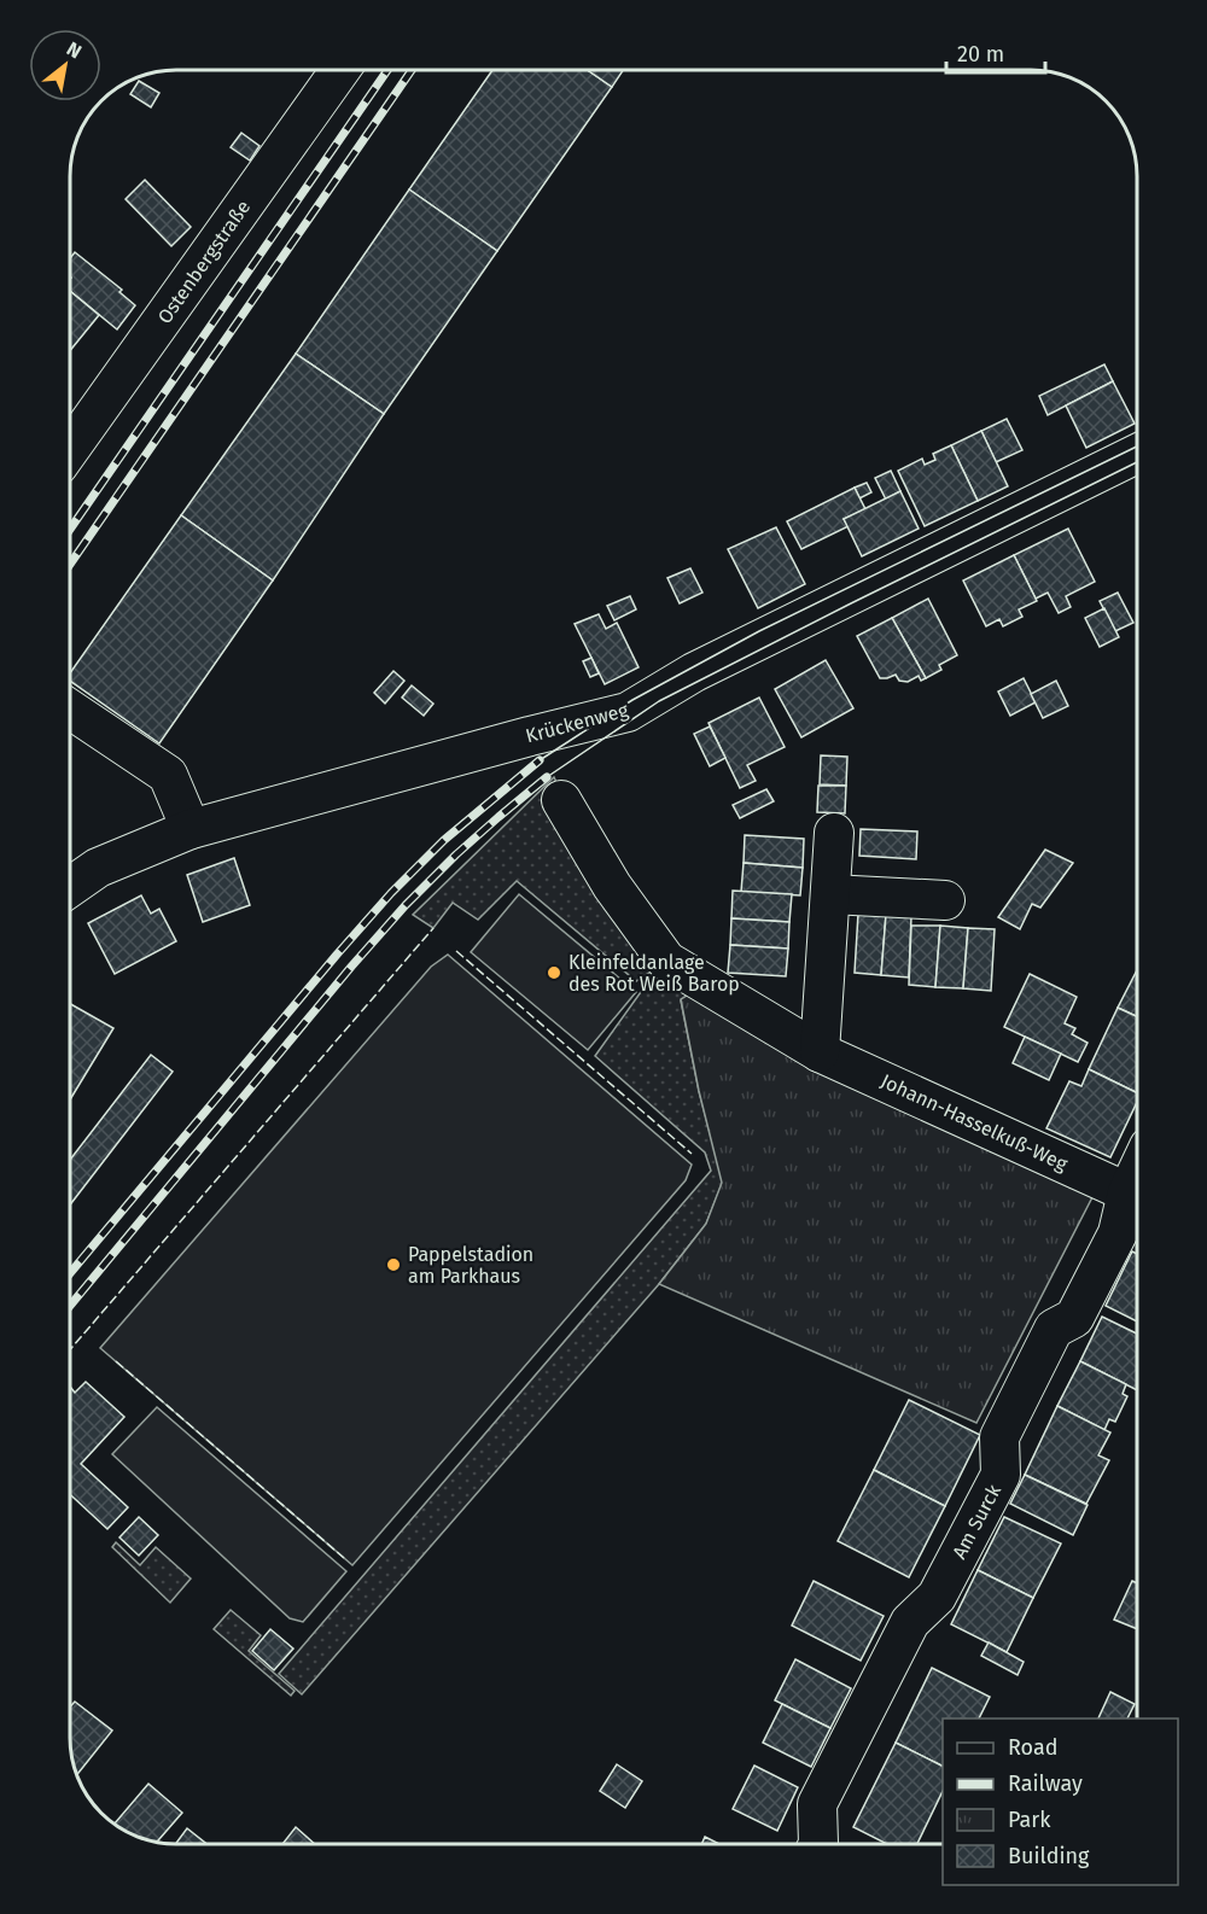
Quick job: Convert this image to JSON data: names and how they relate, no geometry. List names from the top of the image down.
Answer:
{
  "streets": {
    "street": [
      "Ostenbergstraße",
      "Krückenweg",
      "Johann-Hasselkuß-Weg",
      "Am Surck"
    ]
  },
  "crossings": [
    ["Johann-Hasselkuß-Weg", "Am Surck"]
  ],
  "places": ["Kleinfeldanlage des Rot Weiß Barop", "Pappelstadion am Parkhaus"],
  "legend": [
    "Road",
    "Railway",
    "Park",
    "Building"
  ],
  "scale_bar": "20 m",
  "north": "top right"
}
